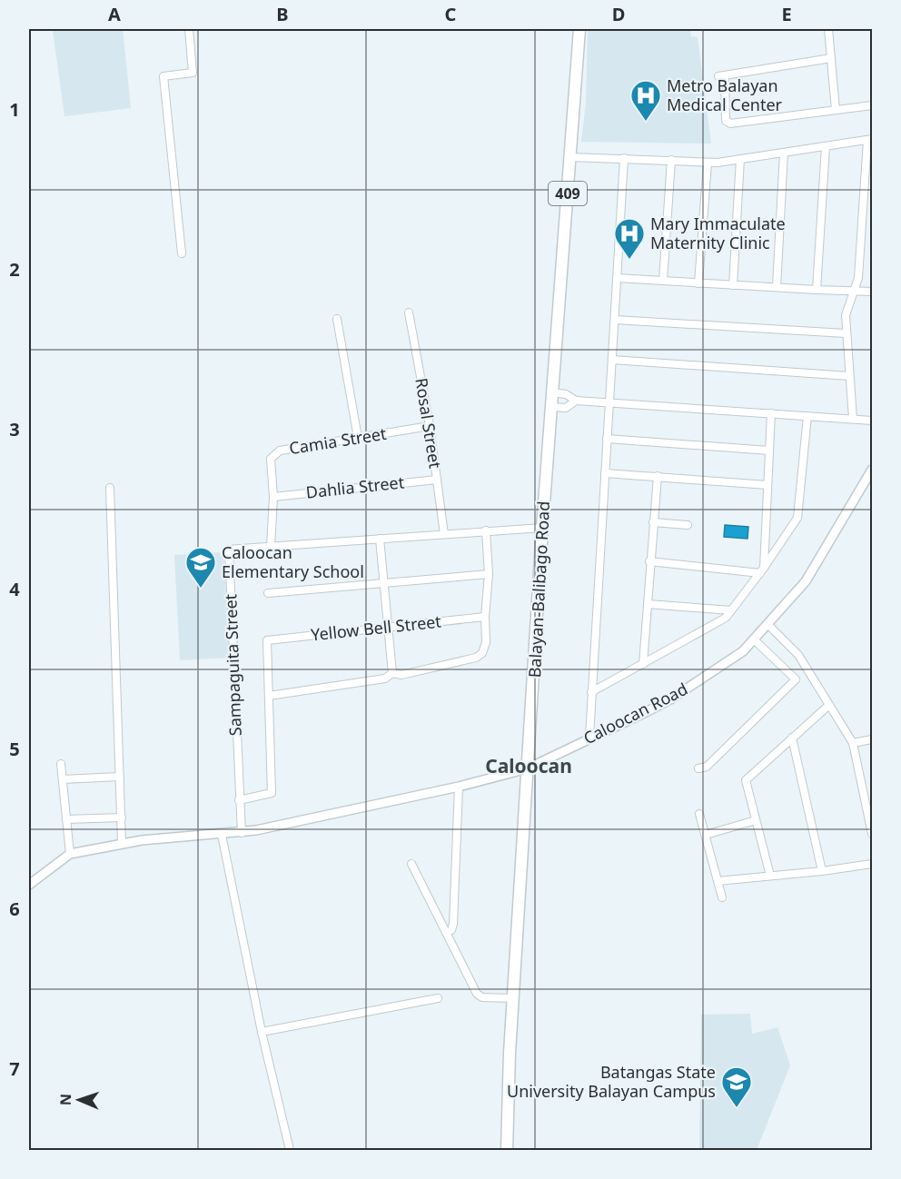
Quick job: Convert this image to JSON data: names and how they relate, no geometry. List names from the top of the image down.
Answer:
{
  "streets": {
    "main road": ["409", "Balayan-Balibago Road"],
    "street": [
      "Rosal Street",
      "Camia Street",
      "Dahlia Street",
      "Yellow Bell Street",
      "Sampaguita Street",
      "Caloocan Road"
    ]
  },
  "crossings": [
    ["Rosal Street", "Camia Street"],
    ["Rosal Street", "Dahlia Street"],
    ["Rosal Street", "Sampaguita Street"],
    ["Camia Street", "Dahlia Street"],
    ["Camia Street", "Sampaguita Street"],
    ["Balayan-Balibago Road", "Sampaguita Street"],
    ["Balayan-Balibago Road", "Caloocan Road"],
    ["Sampaguita Street", "Caloocan Road"]
  ],
  "districts": ["Caloocan"],
  "places": {
    "hospital": ["Metro Balayan Medical Center", "Mary Immaculate Maternity Clinic"],
    "school or university": ["Caloocan Elementary School", "Batangas State University Balayan Campus"]
  },
  "north": "left",
  "grid": {
    "columns": [
      "A",
      "B",
      "C",
      "D",
      "E"
    ],
    "rows": [
      "1",
      "2",
      "3",
      "4",
      "5",
      "6",
      "7"
    ]
  }
}
